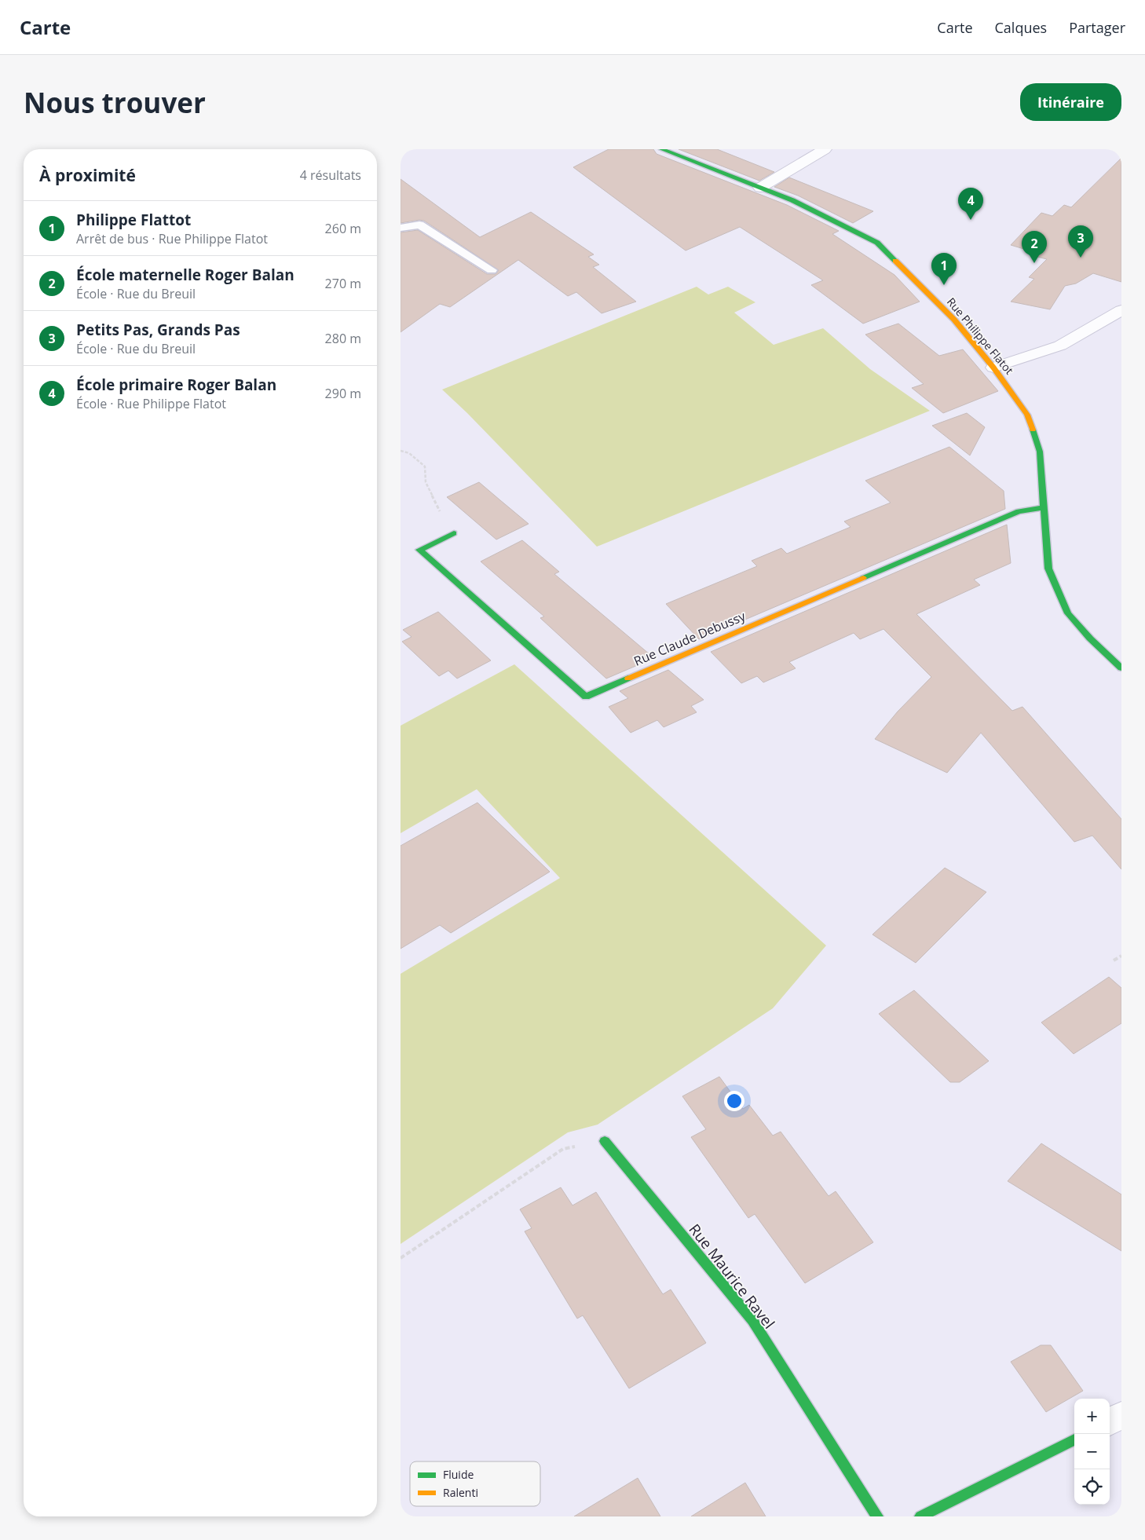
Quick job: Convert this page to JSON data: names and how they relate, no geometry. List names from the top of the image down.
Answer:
{
  "streets": {
    "street": ["Rue Philippe Flatot", "Rue Claude Debussy", "Rue Maurice Ravel"]
  },
  "crossings": [
    ["Rue Philippe Flatot", "Rue Claude Debussy"]
  ],
  "legend": ["Fluide", "Ralenti"],
  "page": {
    "header": "Carte",
    "nav": ["Carte", "Calques", "Partager"],
    "buttons": "Itinéraire",
    "title": "Nous trouver",
    "heading": ["À proximité", "4 résultats"],
    "pins": [
      "4",
      "3",
      "2",
      "1"
    ],
    "list": [
      {
        "mark": "1",
        "name": "Philippe Flattot",
        "note": "Arrêt de bus · Rue Philippe Flatot",
        "value": "260 m"
      },
      {
        "mark": "2",
        "name": "École maternelle Roger Balan",
        "note": "École · Rue du Breuil",
        "value": "270 m"
      },
      {
        "mark": "3",
        "name": "Petits Pas, Grands Pas",
        "note": "École · Rue du Breuil",
        "value": "280 m"
      },
      {
        "mark": "4",
        "name": "École primaire Roger Balan",
        "note": "École · Rue Philippe Flatot",
        "value": "290 m"
      }
    ],
    "map_buttons": ["+", "−"]
  }
}
